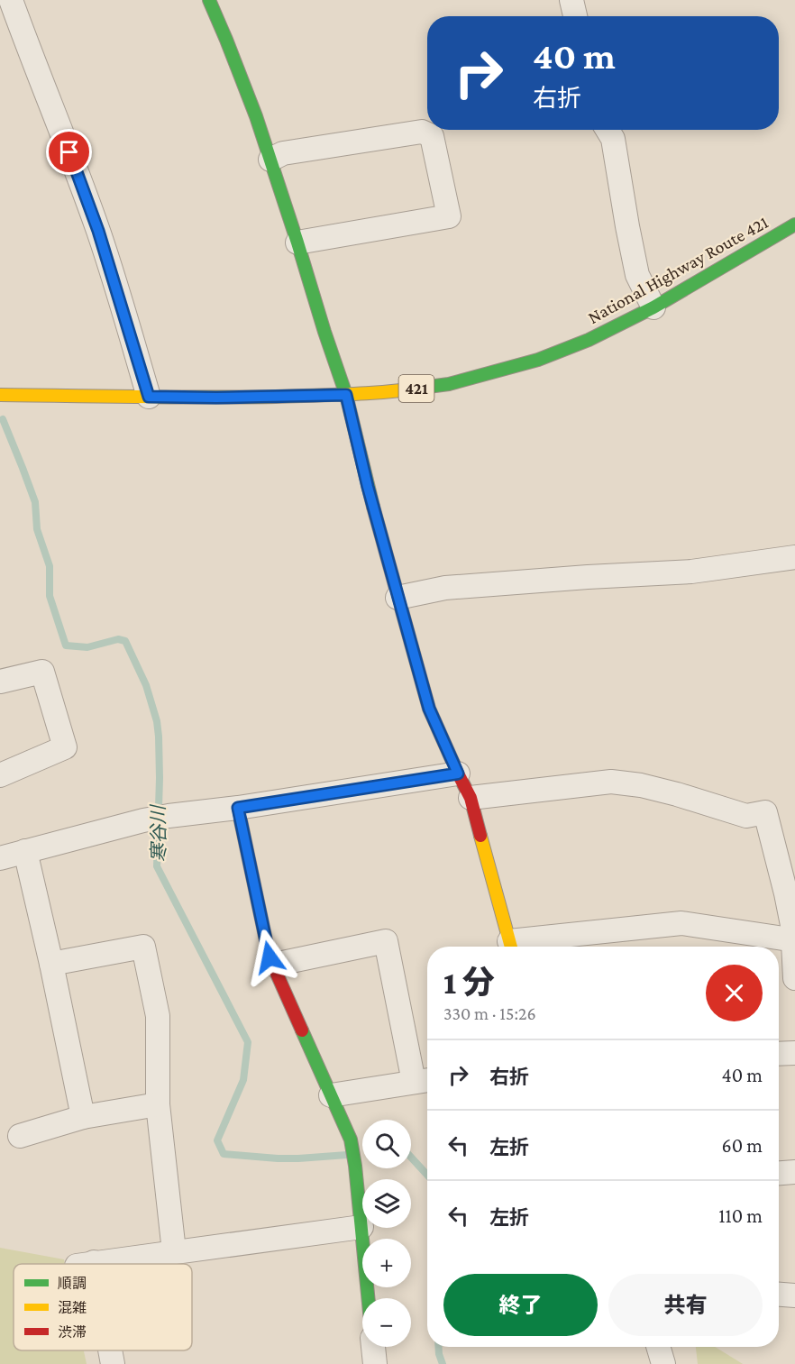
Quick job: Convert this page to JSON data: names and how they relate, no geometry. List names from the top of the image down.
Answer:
{
  "streets": {
    "main road": ["National Highway Route 421", "421"]
  },
  "water": ["寒谷川"],
  "legend": ["順調", "混雑", "渋滞"],
  "page": {
    "turn": ["40 m", "右折"],
    "heading": ["1 分", "330 m · 15:26"],
    "list": [
      {
        "name": "右折",
        "value": "40 m"
      },
      {
        "name": "左折",
        "value": "60 m"
      },
      {
        "name": "左折",
        "value": "110 m"
      }
    ],
    "map_buttons": ["+", "−"],
    "buttons": ["終了", "共有"]
  }
}
